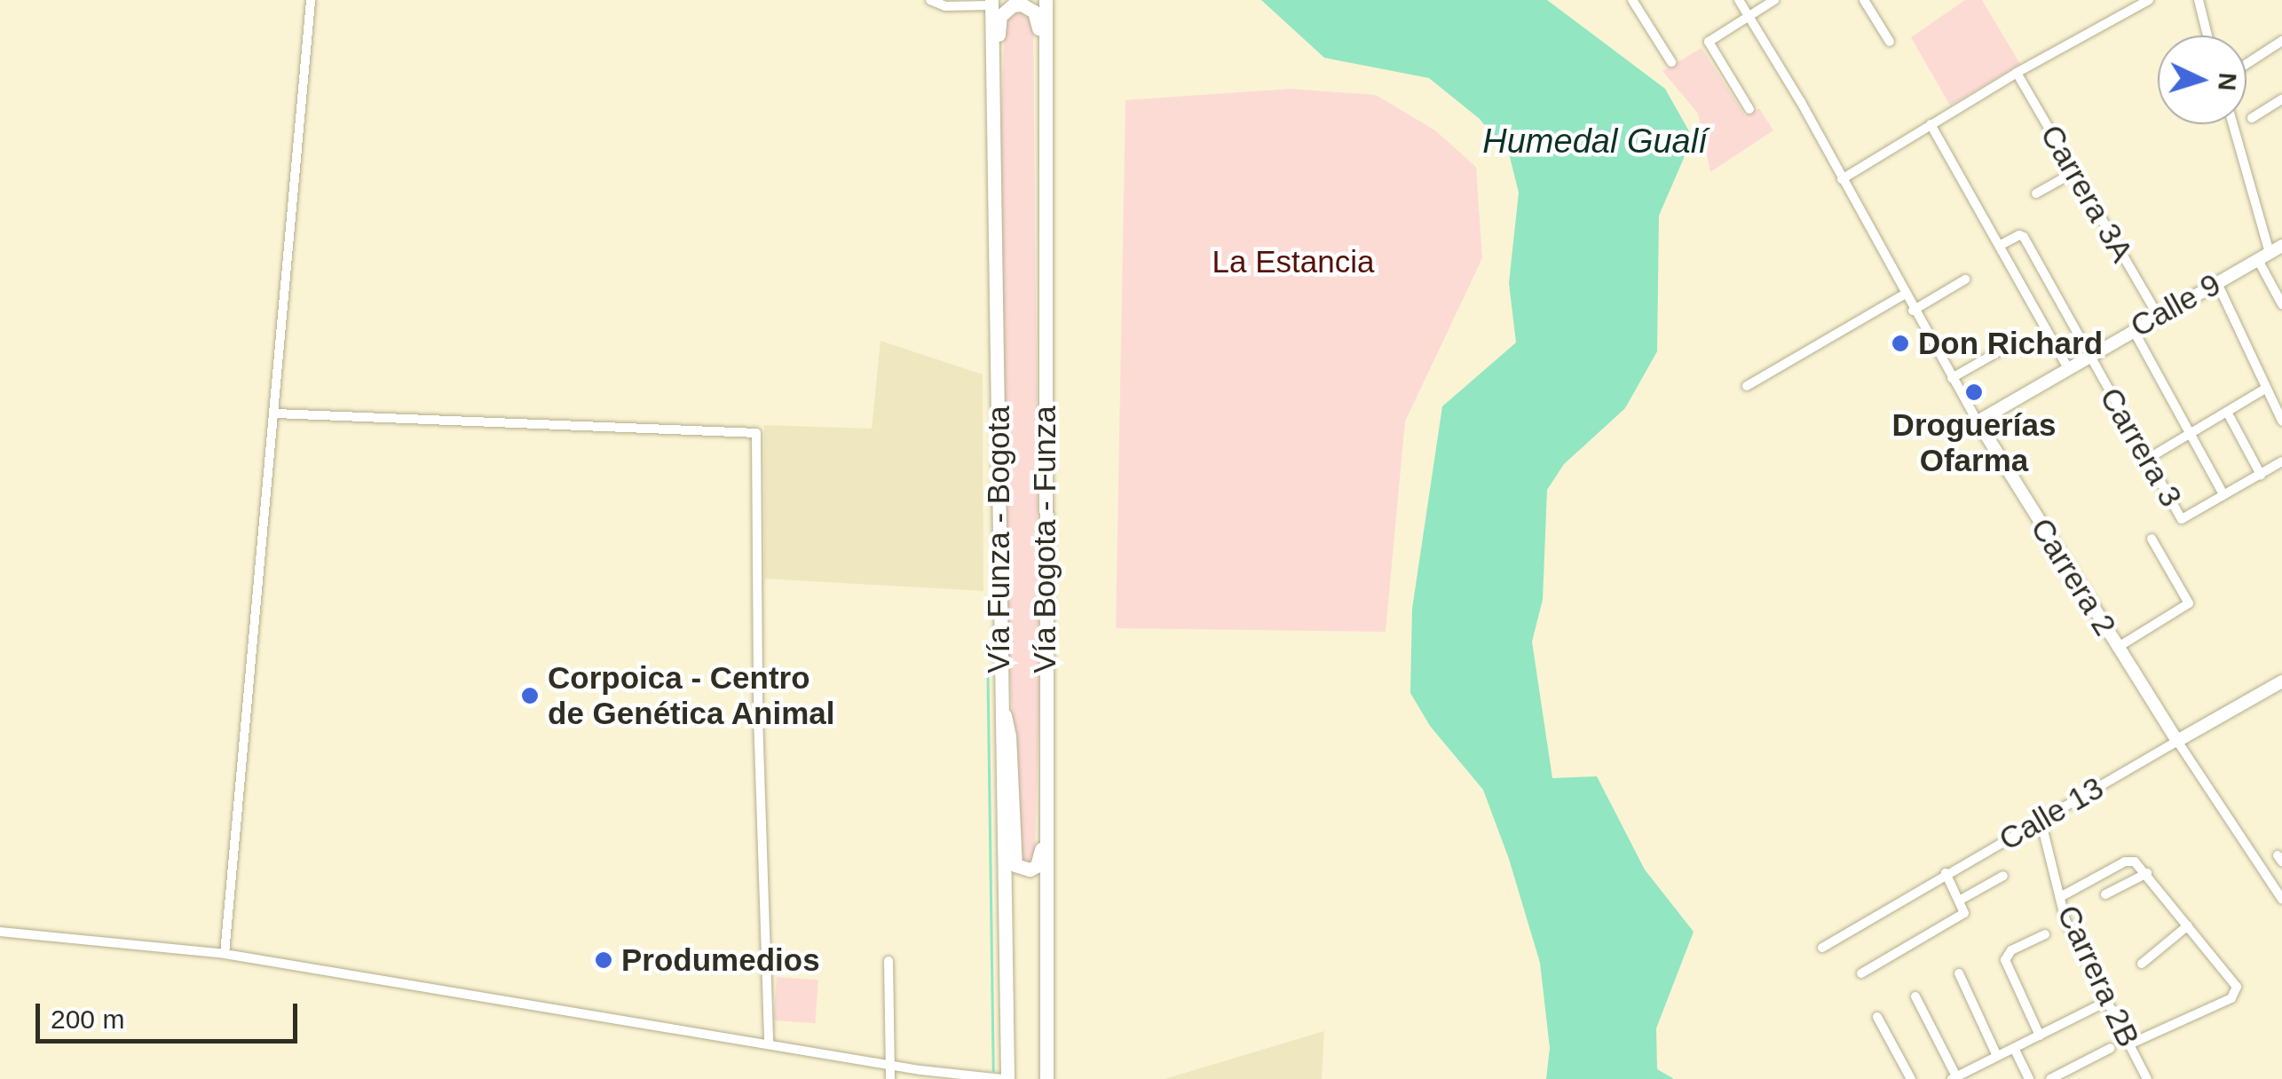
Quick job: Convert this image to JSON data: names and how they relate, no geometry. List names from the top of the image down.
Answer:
{
  "streets": {
    "main road": [
      "Calle 9",
      "Vía Funza - Bogota",
      "Vía Bogota - Funza",
      "Carrera 2",
      "Calle 13"
    ],
    "street": ["Carrera 3A", "Carrera 3", "Carrera 2B"]
  },
  "crossings": [
    ["Carrera 3A", "Calle 9"],
    ["Calle 9", "Carrera 3"],
    ["Calle 9", "Carrera 2"],
    ["Carrera 2", "Calle 13"],
    ["Calle 13", "Carrera 2B"]
  ],
  "water": ["Humedal Gualí"],
  "parks": ["La Estancia"],
  "places": [
    "Don Richard",
    "Droguerías Ofarma",
    "Corpoica - Centro de Genética Animal",
    "Produmedios"
  ],
  "scale_bar": "200 m",
  "north": "right"
}
